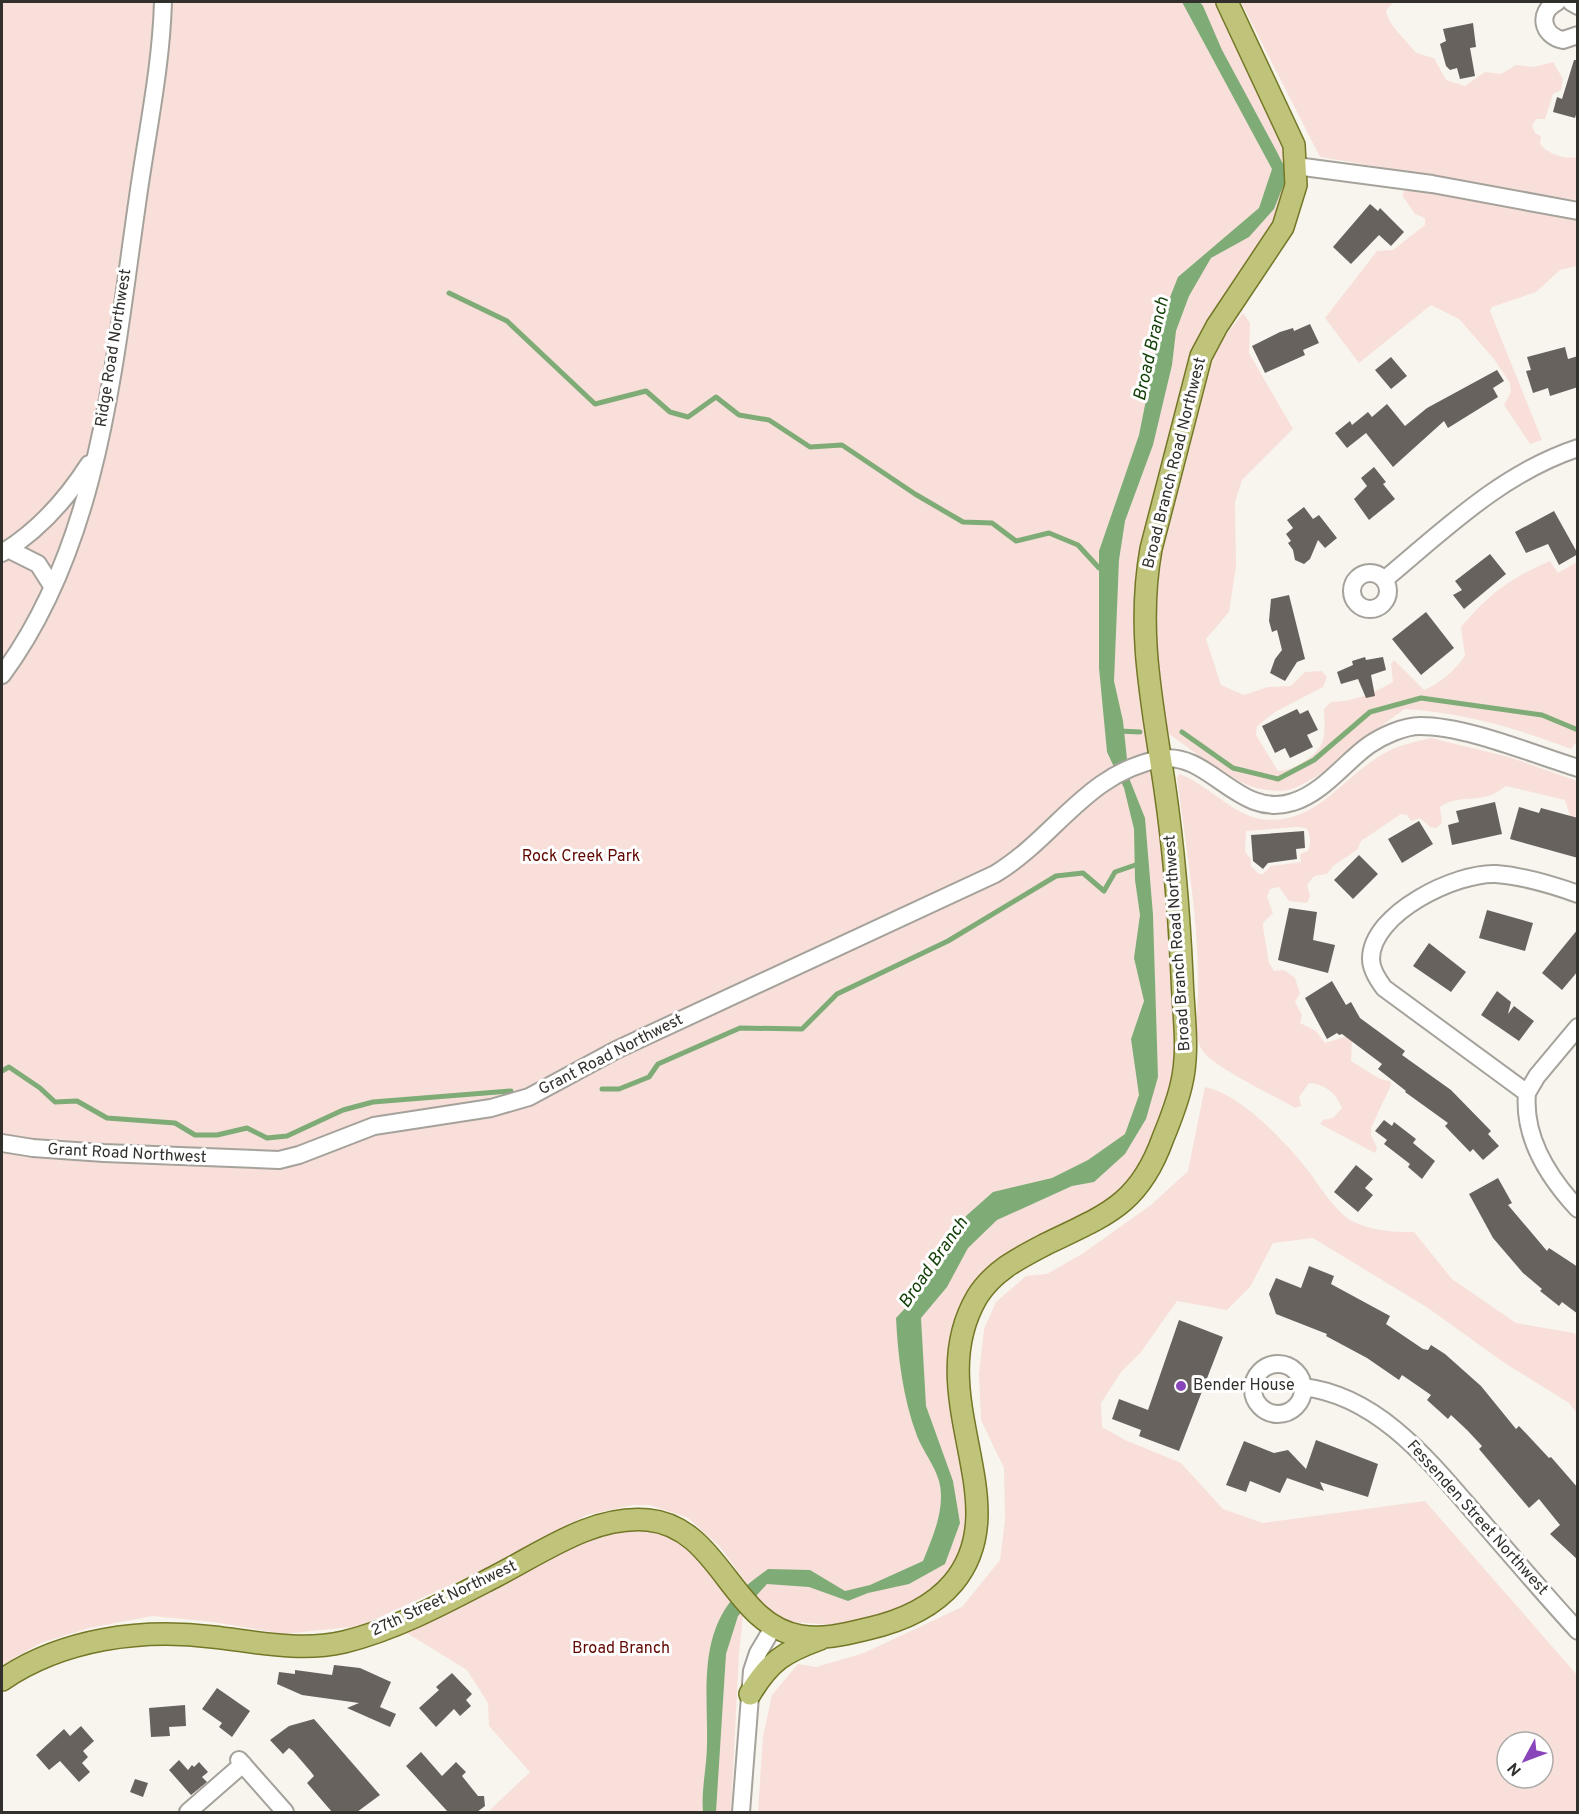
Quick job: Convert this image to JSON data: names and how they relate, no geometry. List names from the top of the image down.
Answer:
{
  "streets": {
    "main road": ["Broad Branch Road Northwest", "27th Street Northwest"],
    "street": ["Ridge Road Northwest", "Grant Road Northwest", "Fessenden Street Northwest"]
  },
  "crossings": [
    ["Broad Branch Road Northwest", "Grant Road Northwest"],
    ["Broad Branch Road Northwest", "27th Street Northwest"]
  ],
  "water": ["Broad Branch"],
  "parks": ["Rock Creek Park", "Broad Branch"],
  "places": ["Bender House"],
  "north": "bottom left"
}
